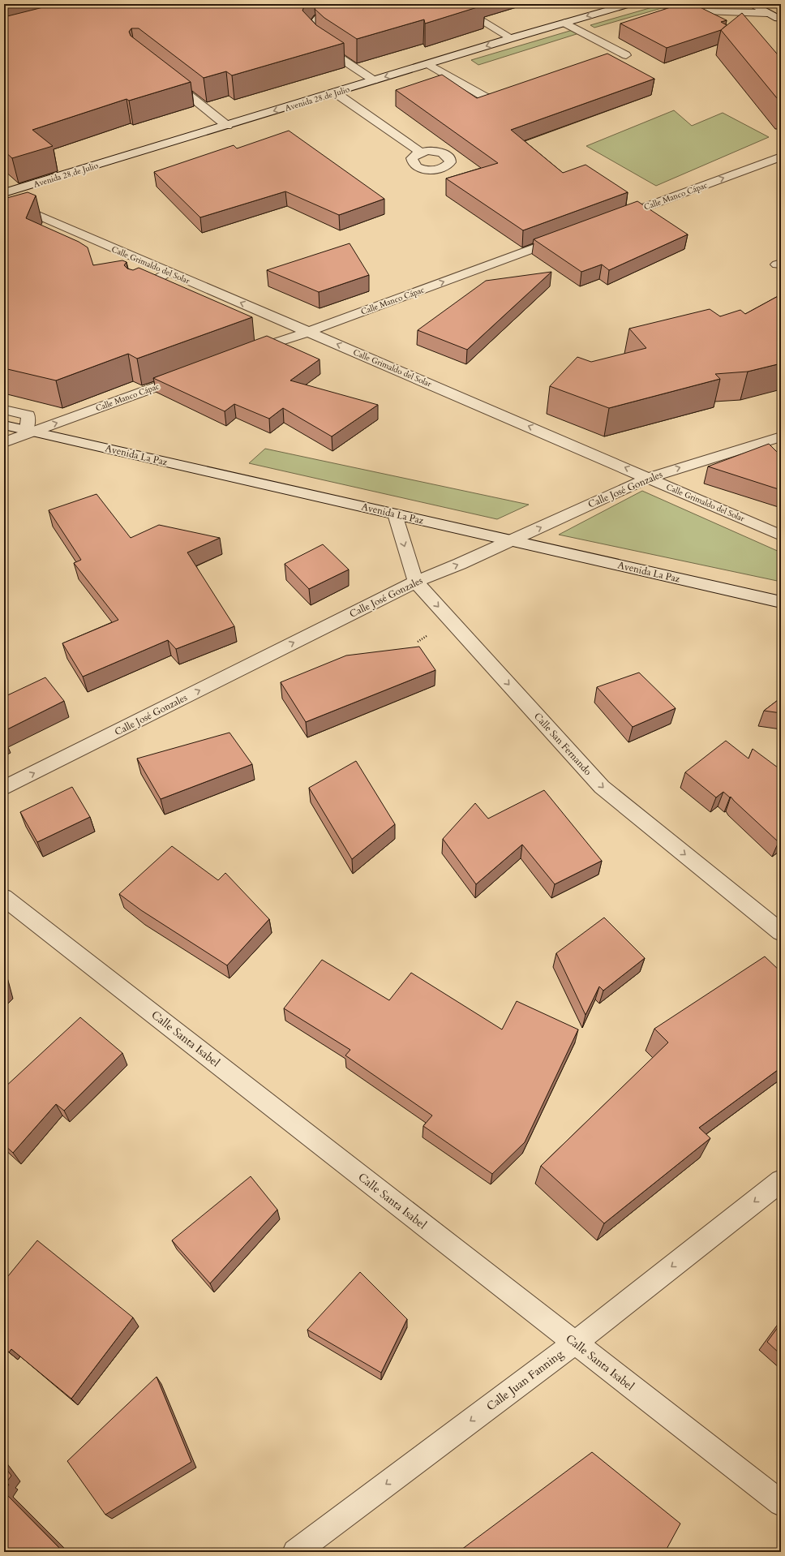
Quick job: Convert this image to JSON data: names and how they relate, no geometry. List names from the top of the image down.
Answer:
{
  "streets": {
    "street": [
      "Avenida 28 de Julio",
      "Calle Manco Cápac",
      "Calle Grimaldo del Solar",
      "Avenida La Paz",
      "Calle José Gonzales",
      "Calle San Fernando",
      "Calle Santa Isabel",
      "Calle Juan Fanning"
    ]
  },
  "crossings": [
    ["Calle Manco Cápac", "Calle Grimaldo del Solar"],
    ["Calle Manco Cápac", "Avenida La Paz"],
    ["Calle Grimaldo del Solar", "Calle José Gonzales"],
    ["Avenida La Paz", "Calle José Gonzales"],
    ["Avenida La Paz", "Calle San Fernando"],
    ["Calle José Gonzales", "Calle San Fernando"],
    ["Calle Santa Isabel", "Calle Juan Fanning"]
  ],
  "one_way": [
    "Avenida 28 de Julio",
    "Calle Manco Cápac",
    "Calle Grimaldo del Solar",
    "Calle José Gonzales",
    "Calle San Fernando",
    "Calle Juan Fanning"
  ]
}
